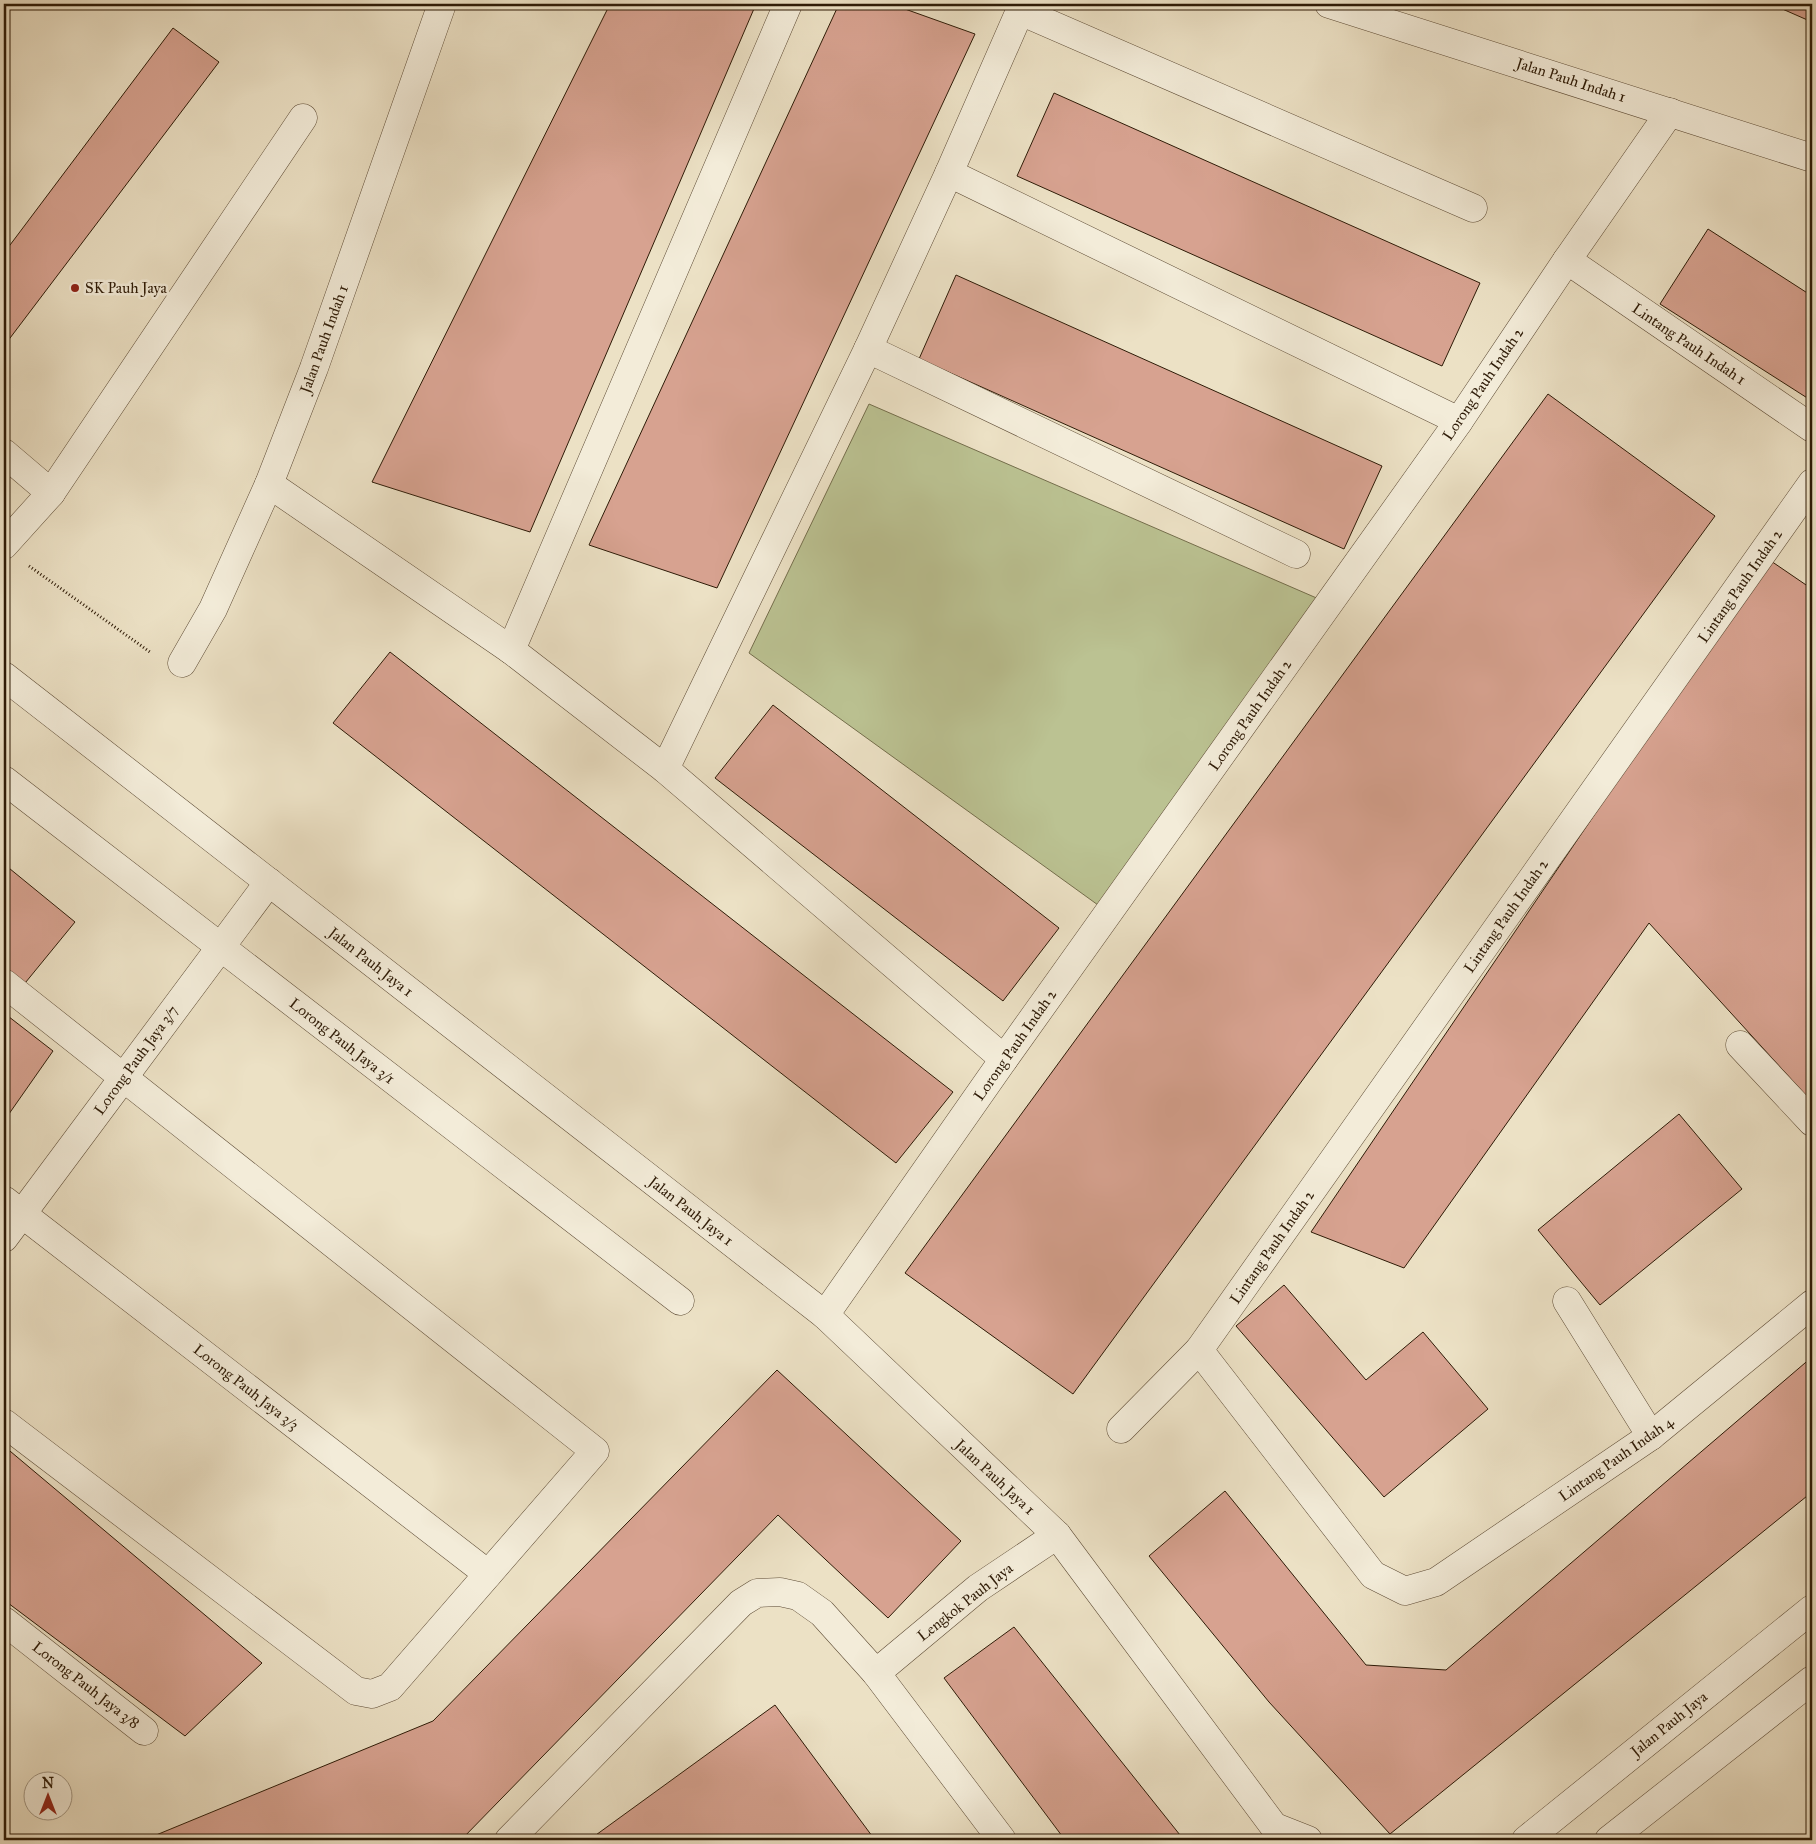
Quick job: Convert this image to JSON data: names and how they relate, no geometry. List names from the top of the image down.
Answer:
{
  "streets": {
    "street": [
      "Jalan Pauh Indah 1",
      "Lintang Pauh Indah 1",
      "Lorong Pauh Indah 2",
      "Lintang Pauh Indah 2",
      "Jalan Pauh Jaya 1",
      "Lorong Pauh Jaya 3/1",
      "Lorong Pauh Jaya 3/7",
      "Lorong Pauh Jaya 3/3",
      "Lintang Pauh Indah 4",
      "Lengkok Pauh Jaya",
      "Lorong Pauh Jaya 3/8",
      "Jalan Pauh Jaya"
    ]
  },
  "crossings": [
    ["Jalan Pauh Indah 1", "Lorong Pauh Indah 2"],
    ["Lintang Pauh Indah 1", "Lorong Pauh Indah 2"],
    ["Lorong Pauh Indah 2", "Jalan Pauh Jaya 1"],
    ["Lintang Pauh Indah 2", "Lintang Pauh Indah 4"],
    ["Jalan Pauh Jaya 1", "Lorong Pauh Jaya 3/7"],
    ["Jalan Pauh Jaya 1", "Lengkok Pauh Jaya"],
    ["Lorong Pauh Jaya 3/1", "Lorong Pauh Jaya 3/7"],
    ["Lorong Pauh Jaya 3/7", "Lorong Pauh Jaya 3/3"]
  ],
  "places": ["SK Pauh Jaya"],
  "north": "top"
}
